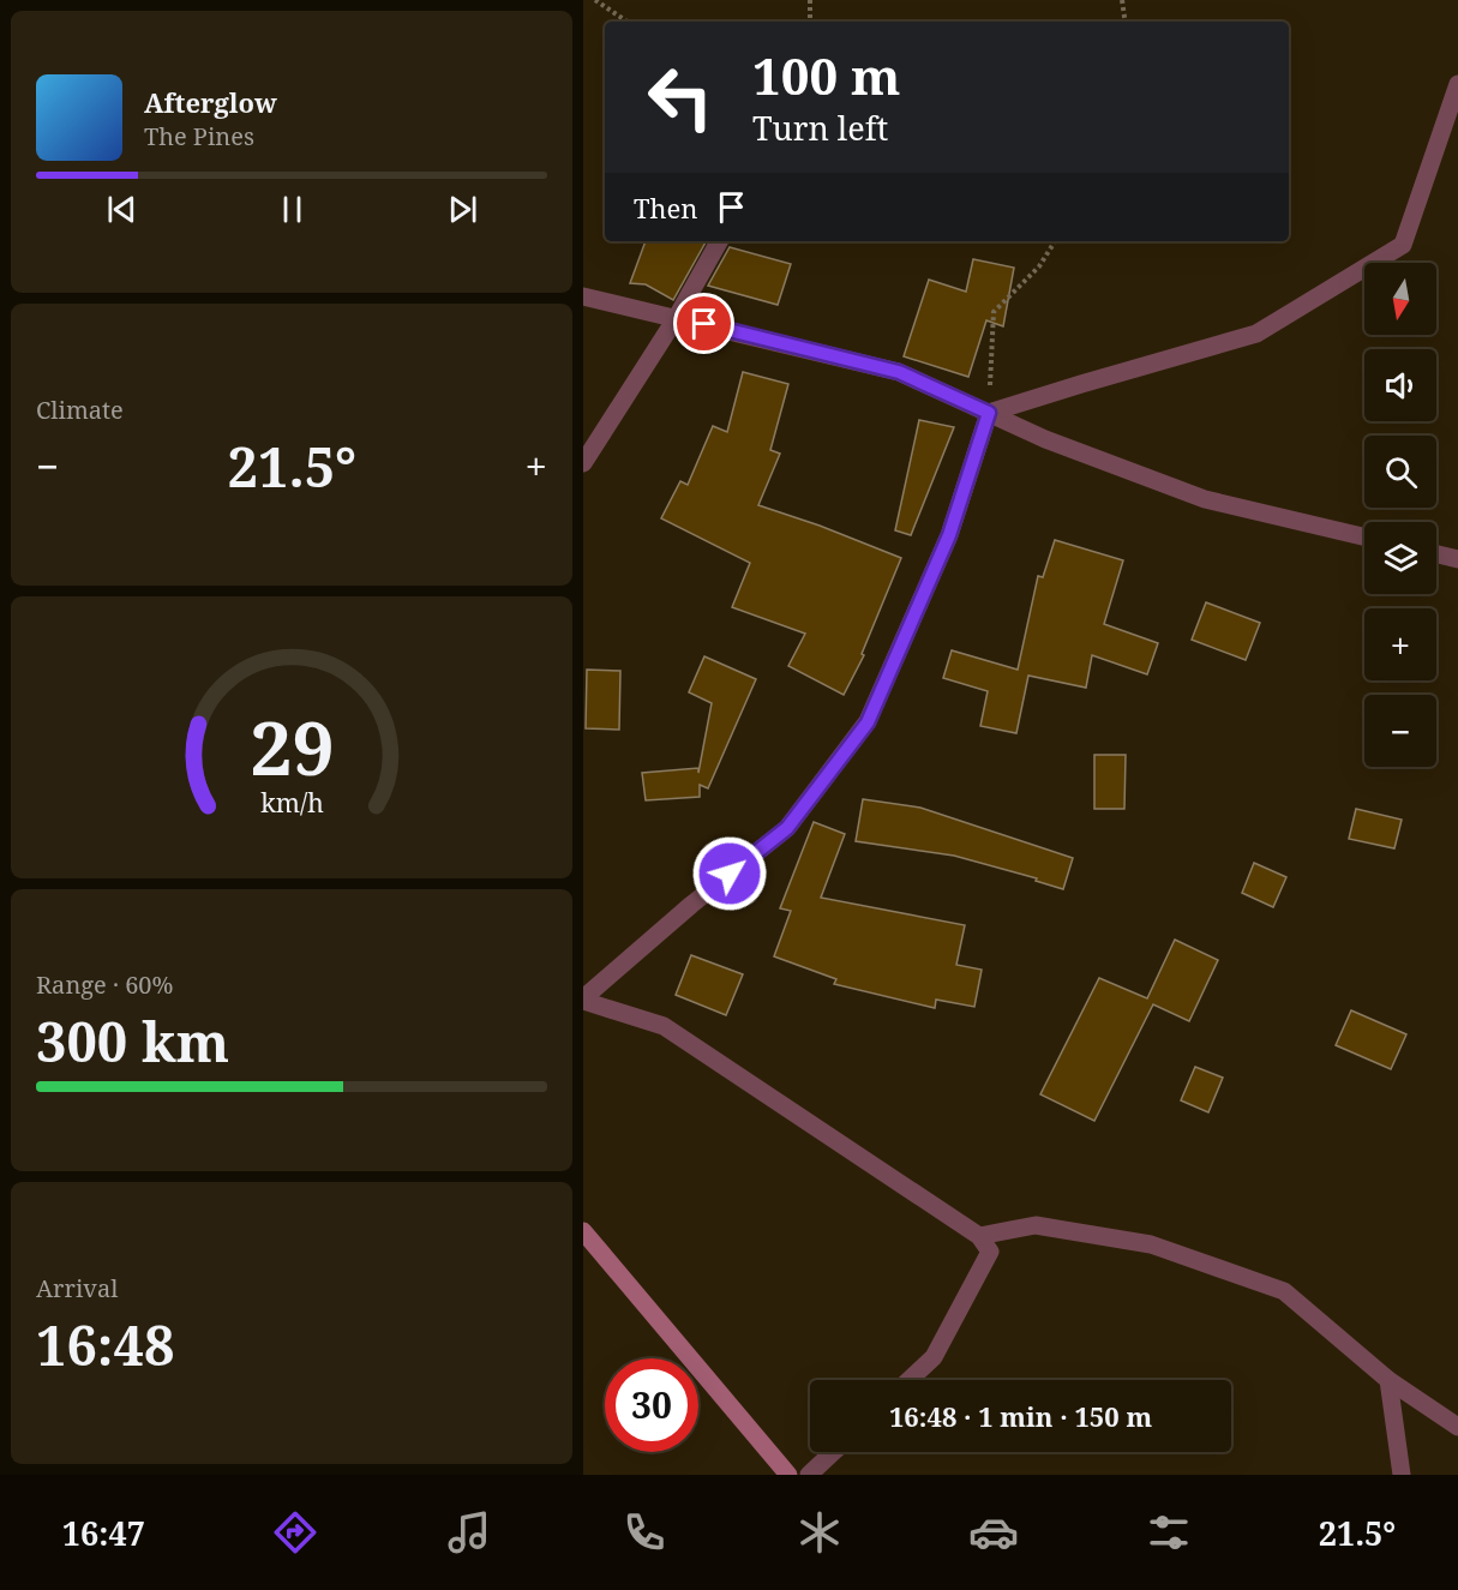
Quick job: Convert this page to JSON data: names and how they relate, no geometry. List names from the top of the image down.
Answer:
{
  "north": "bottom",
  "page": {
    "turn": ["100 m", "Turn left"],
    "song": ["Afterglow", "The Pines"],
    "then": "Then",
    "map_buttons": ["+", "−"],
    "tile": [
      "Climate",
      ["Range · 60%", "300 km"],
      ["Arrival", "16:48"]
    ],
    "heat": ["−", "21.5°", "+"],
    "limit": "30",
    "trip": "16:48 · 1 min · 150 m",
    "tabs": ["16:47", "21.5°"],
    "gauge": ["29", "km/h"]
  }
}
